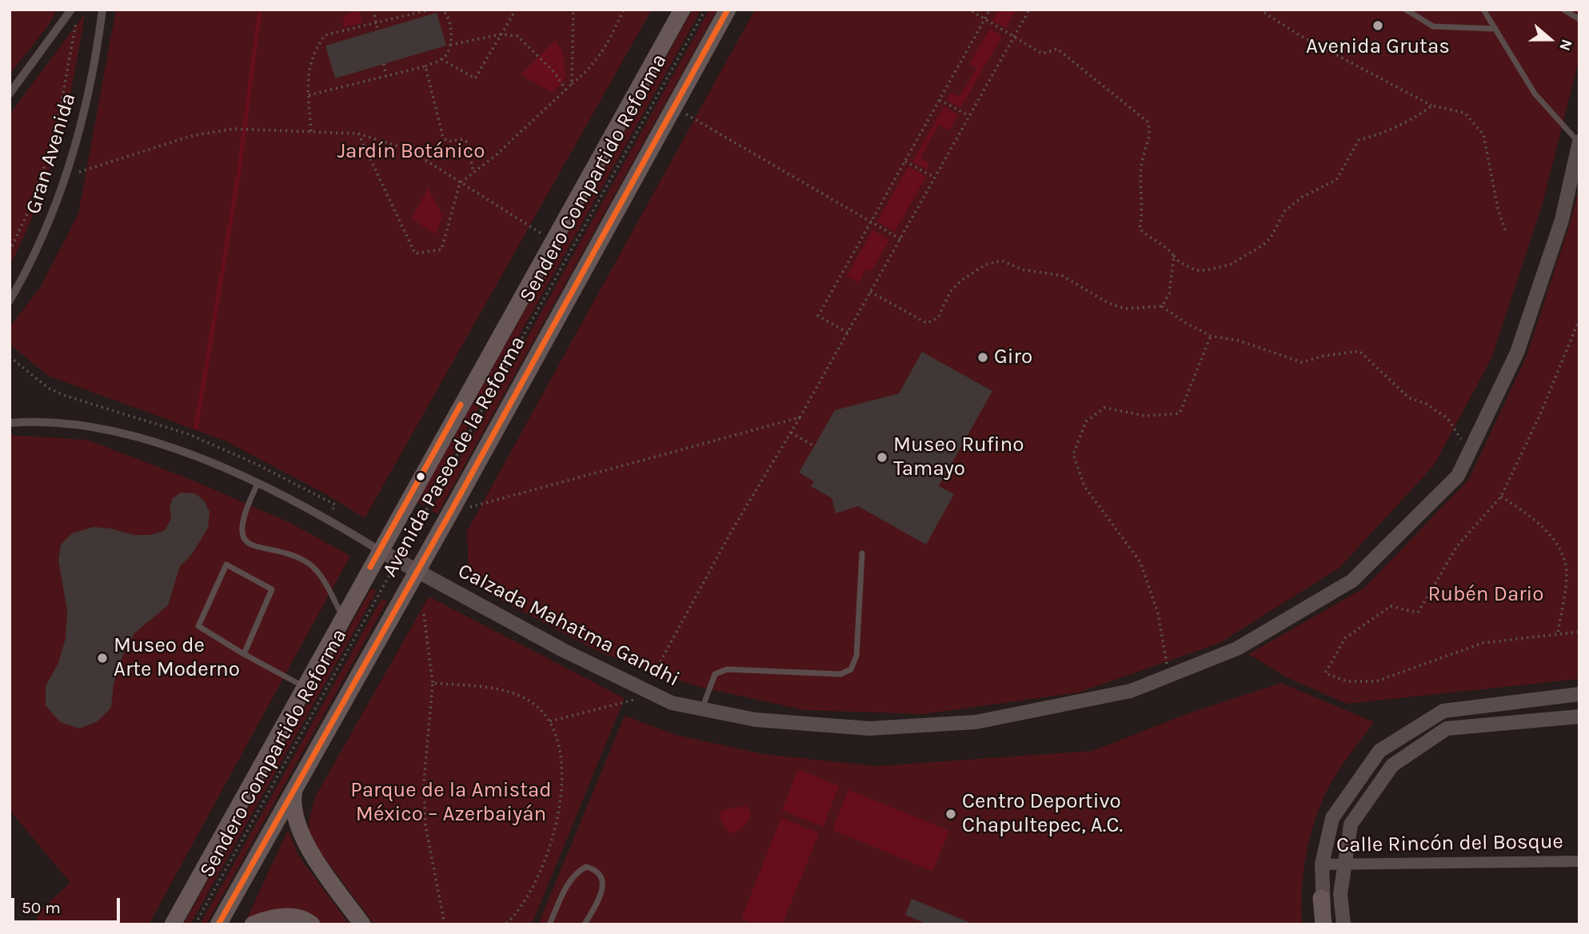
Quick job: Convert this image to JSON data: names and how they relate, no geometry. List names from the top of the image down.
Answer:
{
  "streets": {
    "main road": ["Avenida Paseo de la Reforma"],
    "street": ["Gran Avenida", "Calzada Mahatma Gandhi", "Calle Rincón del Bosque"],
    "path": ["Sendero Compartido Reforma"]
  },
  "crossings": [
    ["Avenida Paseo de la Reforma", "Calzada Mahatma Gandhi"]
  ],
  "parks": ["Jardín Botánico", "Rubén Dario", "Parque de la Amistad México – Azerbaiyán"],
  "places": [
    "Avenida Grutas",
    "Giro",
    "Museo Rufino Tamayo",
    "Museo de Arte Moderno",
    "Centro Deportivo Chapultepec, A.C."
  ],
  "scale_bar": "50 m",
  "north": "right"
}
